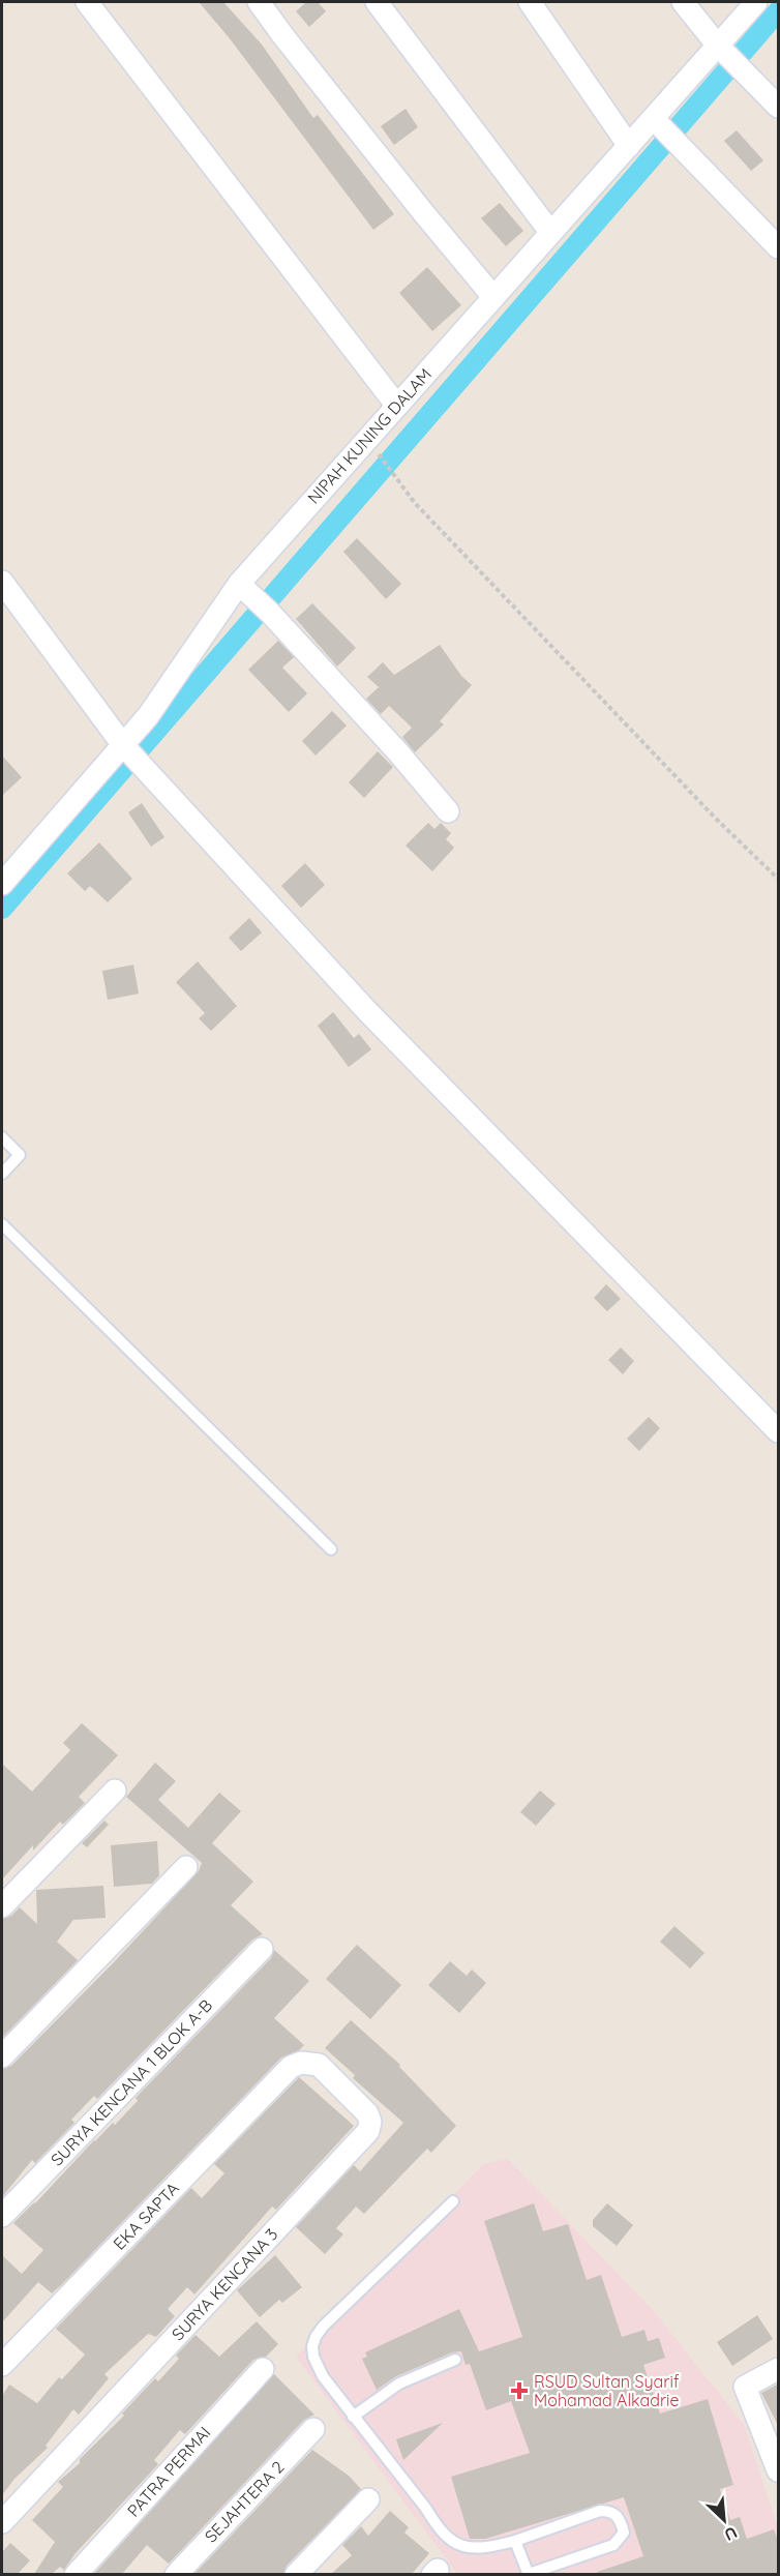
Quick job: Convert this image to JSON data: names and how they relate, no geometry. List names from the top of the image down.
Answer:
{
  "streets": {
    "street": [
      "NIPAH KUNING DALAM",
      "SURYA KENCANA 1 BLOK A-B",
      "EKA SAPTA",
      "SURYA KENCANA 3",
      "PATRA PERMAI",
      "SEJAHTERA 2"
    ]
  },
  "crossings": [
    ["EKA SAPTA", "SURYA KENCANA 3"]
  ],
  "places": {
    "health": ["RSUD Sultan Syarif Mohamad Alkadrie"]
  },
  "north": "bottom right"
}
